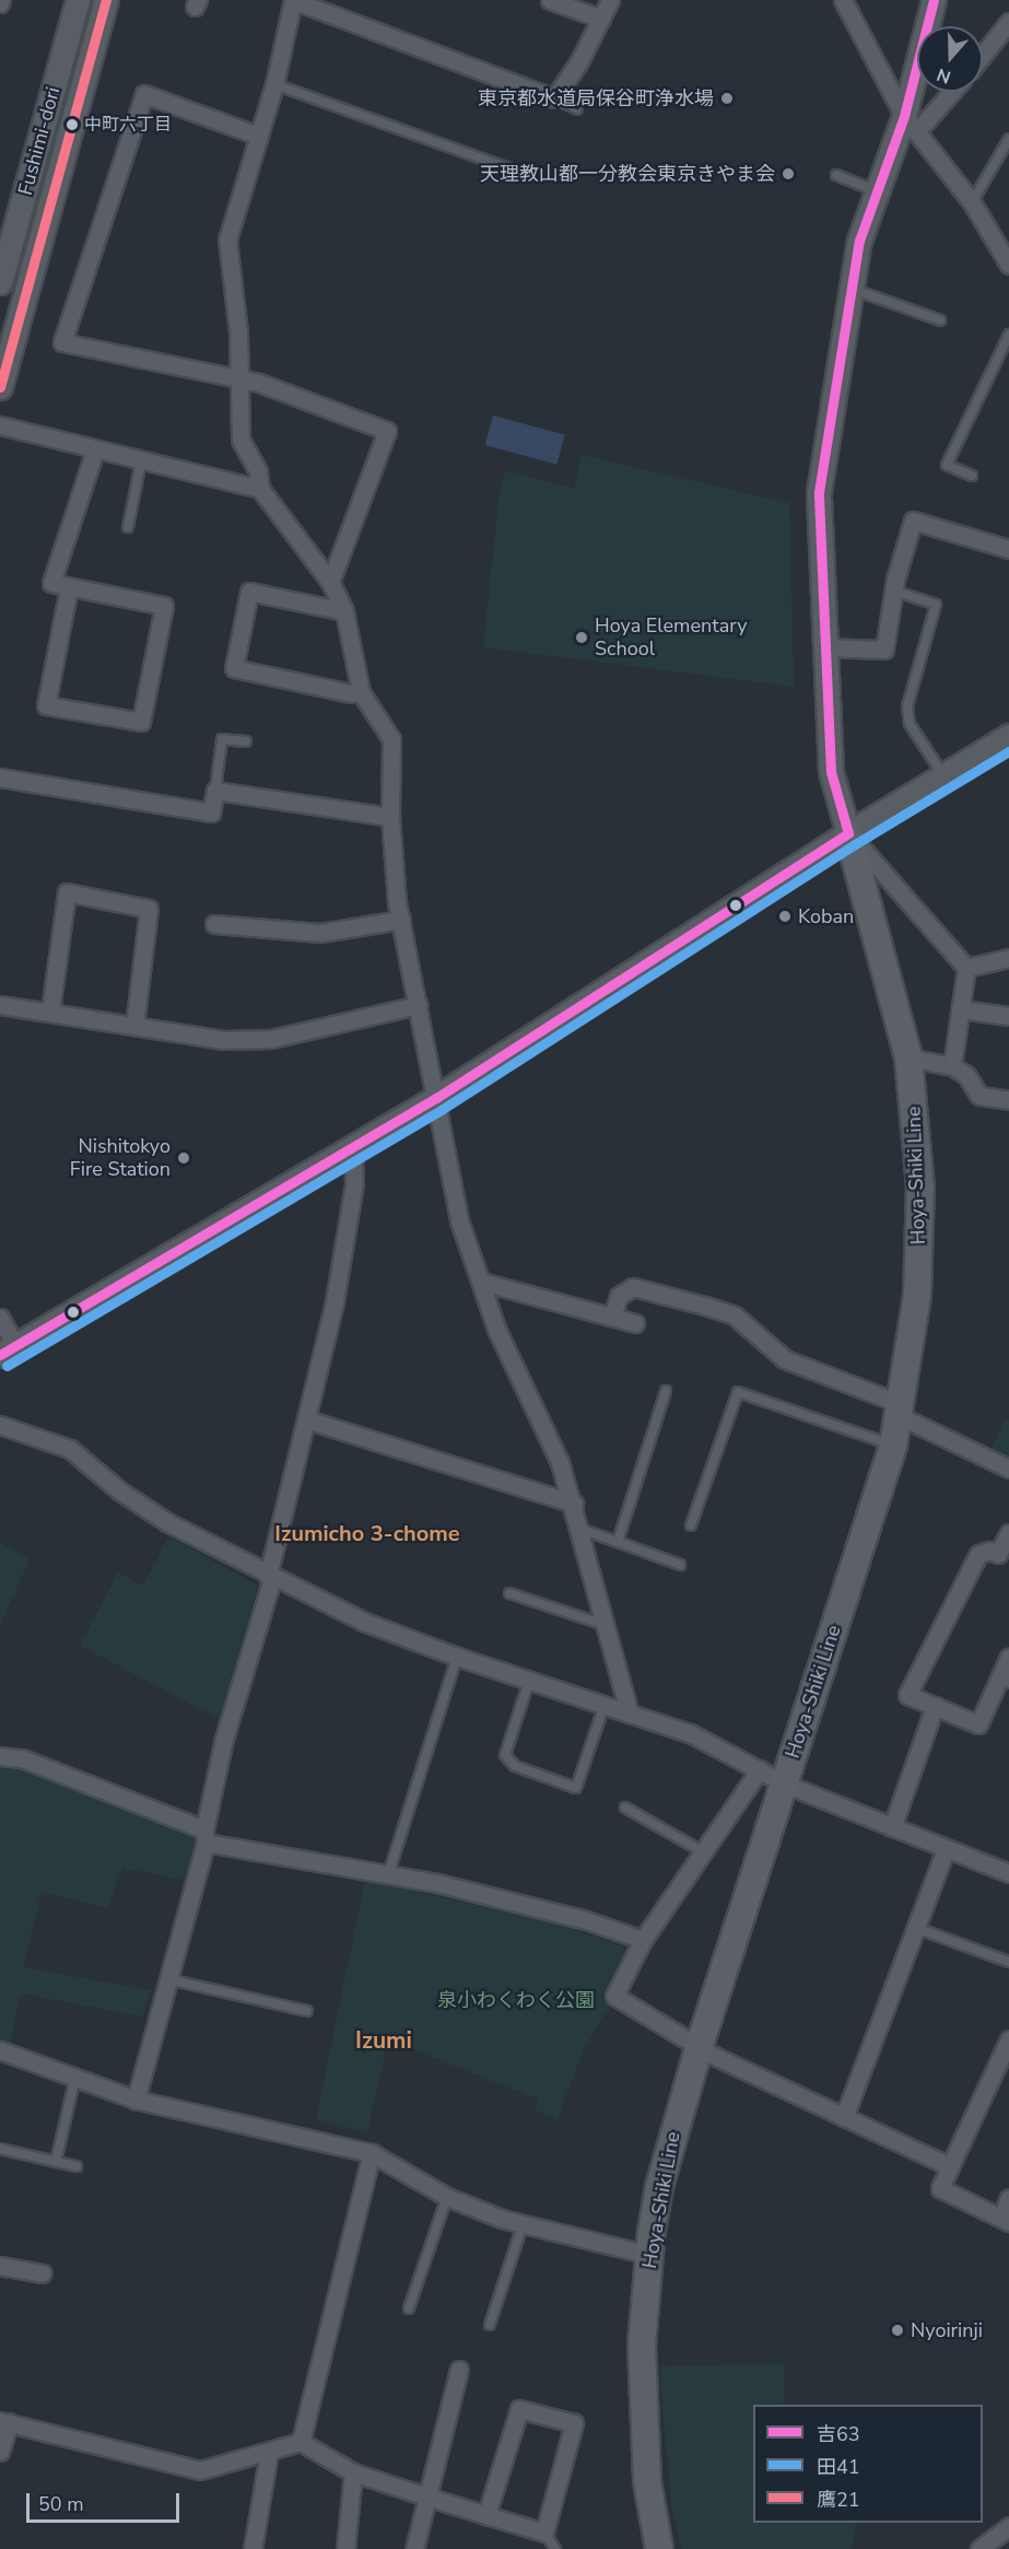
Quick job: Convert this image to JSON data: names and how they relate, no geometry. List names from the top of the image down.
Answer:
{
  "streets": {
    "main road": ["Fushimi-dori", "Hoya-Shiki Line"]
  },
  "districts": ["Izumicho 3-chome", "Izumi"],
  "parks": ["泉小わくわく公園"],
  "places": [
    "東京都水道局保谷町浄水場",
    "中町六丁目",
    "天理教山都一分教会東京きやま会",
    "Hoya Elementary School",
    "Koban",
    "Nishitokyo Fire Station",
    "Nyoirinji"
  ],
  "lines": ["transit line 吉63", "transit line 鷹21", "transit line 田41"],
  "legend": ["吉63", "田41", "鷹21"],
  "scale_bar": "50 m",
  "north": "bottom"
}
